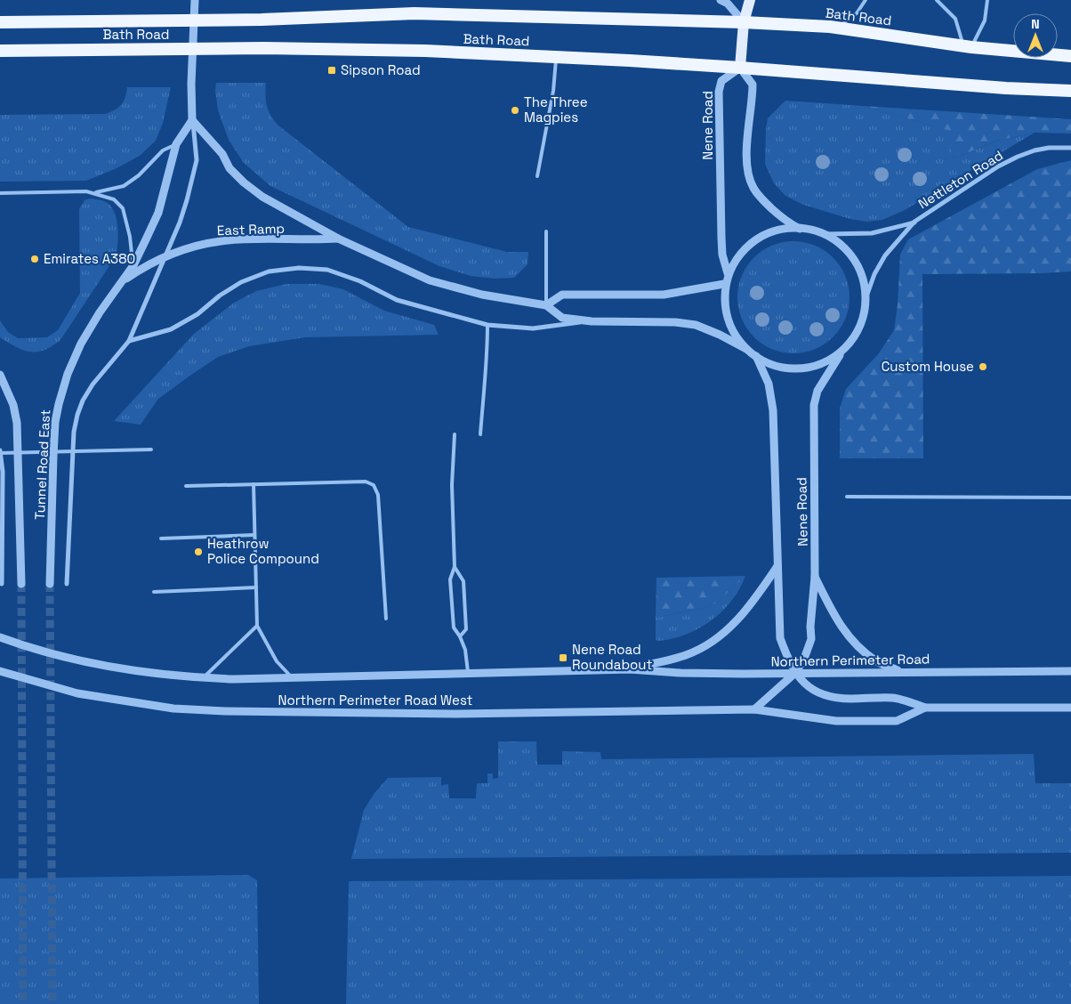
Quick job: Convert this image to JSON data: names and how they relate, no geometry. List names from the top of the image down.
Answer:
{
  "streets": {
    "highway": ["Bath Road"],
    "street": [
      "Nene Road",
      "Nettleton Road",
      "East Ramp",
      "Tunnel Road East",
      "Northern Perimeter Road",
      "Northern Perimeter Road West"
    ]
  },
  "crossings": [
    ["Bath Road", "Nene Road"],
    ["Nene Road", "Nettleton Road"],
    ["Nene Road", "Northern Perimeter Road"],
    ["Nene Road", "Northern Perimeter Road West"],
    ["East Ramp", "Tunnel Road East"],
    ["Northern Perimeter Road", "Northern Perimeter Road West"]
  ],
  "places": {
    "transit": ["Sipson Road", "Nene Road Roundabout"],
    "other": [
      "The Three Magpies",
      "Emirates A380",
      "Custom House",
      "Heathrow Police Compound"
    ]
  },
  "north": "top"
}
